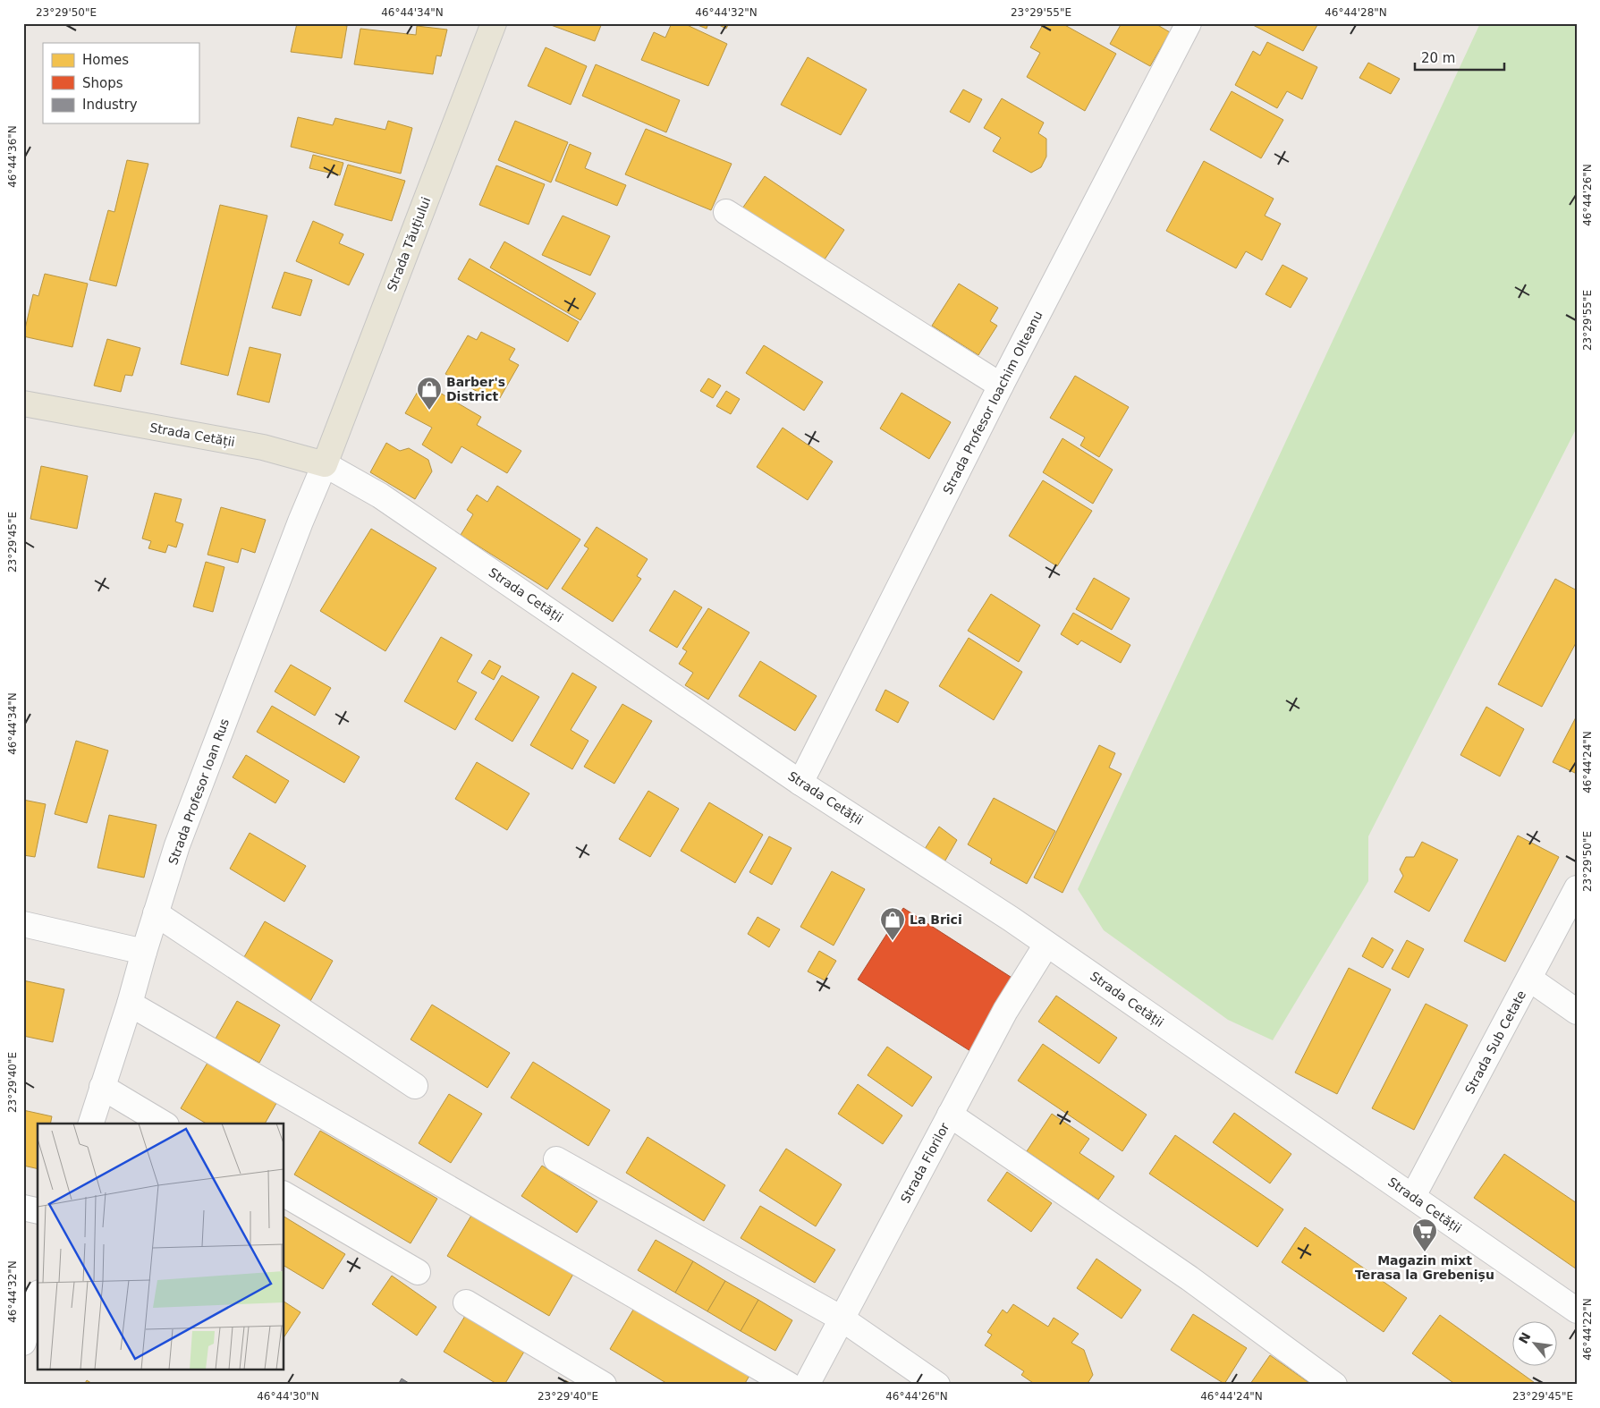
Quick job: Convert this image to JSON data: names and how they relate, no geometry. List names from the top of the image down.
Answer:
{
  "streets": {
    "main road": ["Strada Tăuțiului", "Strada Cetății"],
    "street": [
      "Strada Profesor Ioachim Olteanu",
      "Strada Profesor Ioan Rus",
      "Strada Sub Cetate",
      "Strada Florilor"
    ]
  },
  "crossings": [
    ["Strada Tăuțiului", "Strada Cetății"],
    ["Strada Tăuțiului", "Strada Profesor Ioan Rus"],
    ["Strada Profesor Ioachim Olteanu", "Strada Cetății"],
    ["Strada Cetății", "Strada Profesor Ioan Rus"],
    ["Strada Cetății", "Strada Sub Cetate"],
    ["Strada Cetății", "Strada Florilor"]
  ],
  "places": {
    "shop": ["Barber's District", "La Brici"],
    "supermarket": ["Magazin mixt Terasa la Grebenișu"]
  },
  "legend": ["Homes", "Shops", "Industry"],
  "scale_bar": "20 m",
  "north": "top left",
  "coordinates": [
    "23°29'50\"E",
    "46°44'34\"N",
    "46°44'32\"N",
    "23°29'55\"E",
    "46°44'28\"N",
    "46°44'36\"N",
    "46°44'26\"N",
    "23°29'45\"E",
    "46°44'24\"N",
    "23°29'40\"E",
    "46°44'22\"N",
    "46°44'30\"N"
  ]
}
